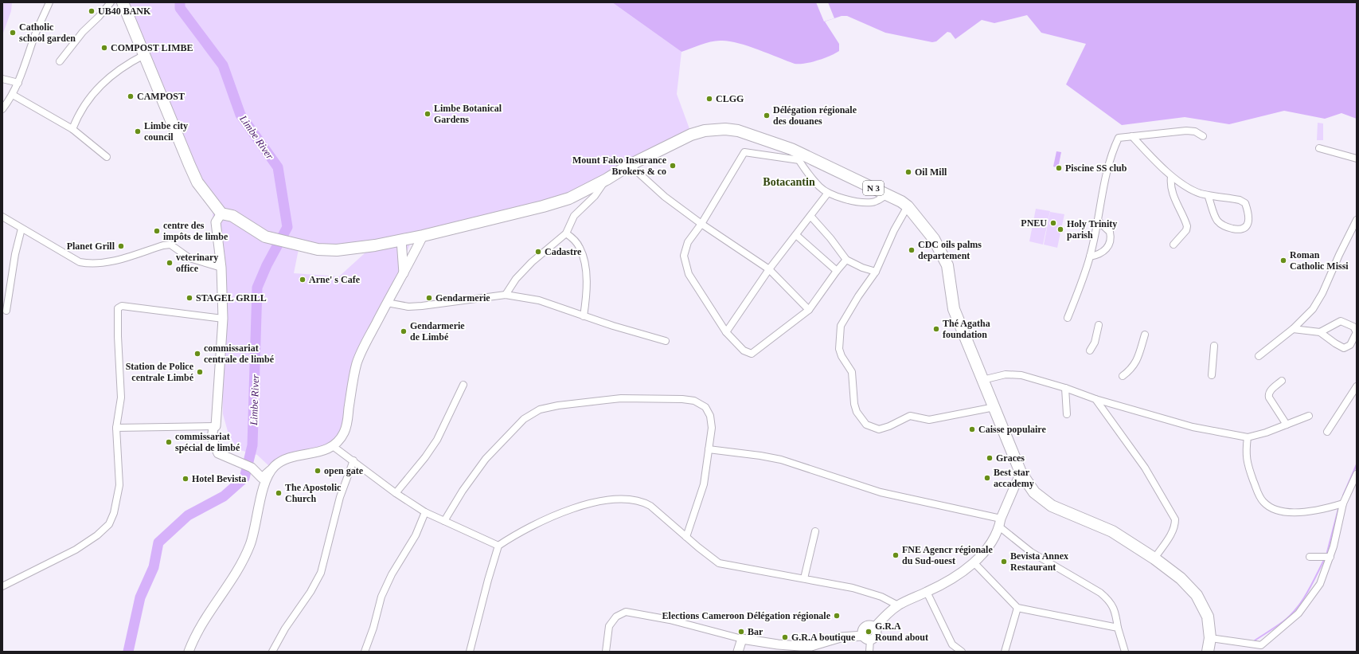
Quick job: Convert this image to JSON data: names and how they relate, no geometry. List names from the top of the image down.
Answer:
{
  "streets": {
    "highway": ["N 3"]
  },
  "districts": ["Botacantin"],
  "water": ["Limbe River"],
  "places": [
    "UB40 BANK",
    "Catholic school garden",
    "COMPOST LIMBE",
    "CAMPOST",
    "CLGG",
    "Limbe Botanical Gardens",
    "Délégation régionale des douanes",
    "Limbe city council",
    "Mount Fako Insurance Brokers & co",
    "Piscine SS club",
    "Oil Mill",
    "PNEU",
    "Holy Trinity parish",
    "centre des impôts de limbe",
    "Planet Grill",
    "CDC oils palms departement",
    "Cadastre",
    "Roman Catholic Missi",
    "veterinary office",
    "Arne' s Cafe",
    "STAGEL GRILL",
    "Gendarmerie",
    "Thé Agatha foundation",
    "Gendarmerie de Limbé",
    "commissariat centrale de limbé",
    "Station de Police centrale Limbé",
    "Caisse populaire",
    "commissariat spécial de limbé",
    "Graces",
    "open gate",
    "Best star accademy",
    "Hotel Bevista",
    "The Apostolic Church",
    "FNE Agencr régionale du Sud-ouest",
    "Bevista Annex Restaurant",
    "Elections Cameroon Délégation régionale",
    "Bar",
    "G.R.A Round about",
    "G.R.A boutique"
  ]
}
